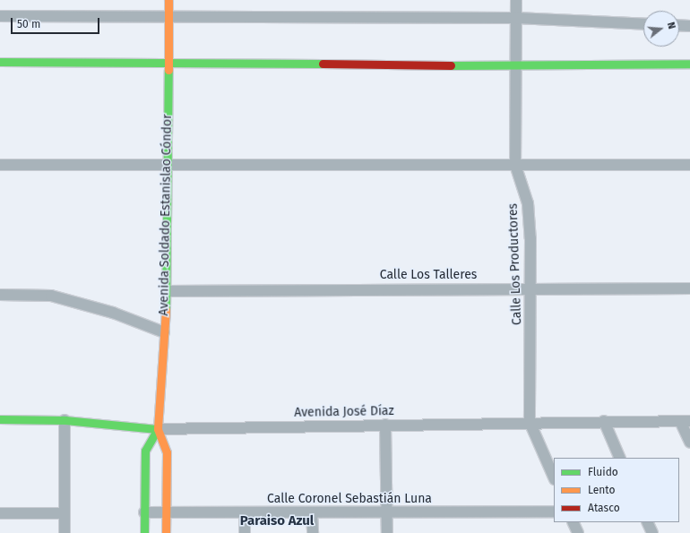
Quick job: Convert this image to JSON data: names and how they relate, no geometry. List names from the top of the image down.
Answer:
{
  "streets": {
    "street": [
      "Avenida Soldado Estanislao Cóndor",
      "Calle Los Productores",
      "Calle Los Talleres",
      "Avenida José Díaz",
      "Calle Coronel Sebastián Luna"
    ]
  },
  "crossings": [
    ["Avenida Soldado Estanislao Cóndor", "Calle Los Talleres"],
    ["Avenida Soldado Estanislao Cóndor", "Avenida José Díaz"],
    ["Avenida Soldado Estanislao Cóndor", "Calle Coronel Sebastián Luna"],
    ["Calle Los Productores", "Calle Los Talleres"],
    ["Calle Los Productores", "Avenida José Díaz"]
  ],
  "districts": ["Paraiso Azul"],
  "legend": ["Fluido", "Lento", "Atasco"],
  "scale_bar": "50 m",
  "north": "right"
}
